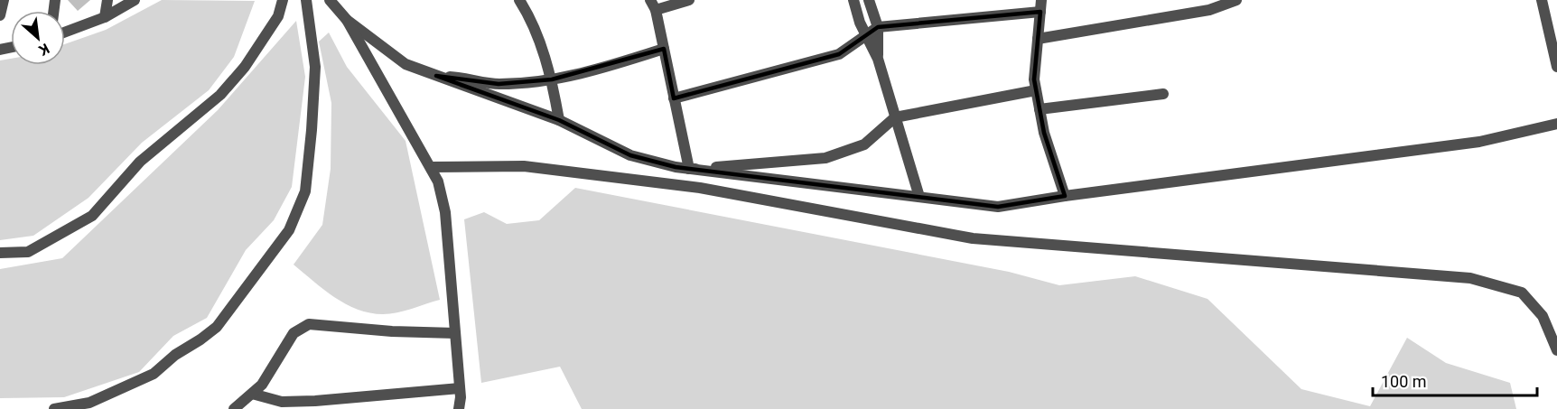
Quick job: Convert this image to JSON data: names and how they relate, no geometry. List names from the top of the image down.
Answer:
{
  "scale_bar": "100 m",
  "north": "bottom right"
}
